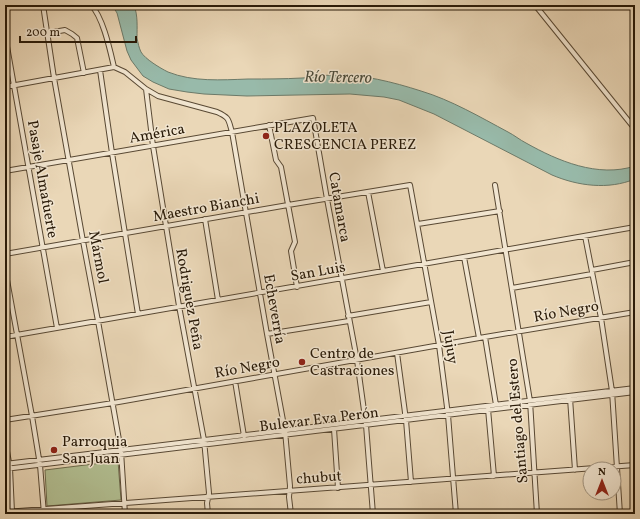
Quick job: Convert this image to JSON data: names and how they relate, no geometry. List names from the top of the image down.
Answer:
{
  "streets": {
    "street": [
      "América",
      "Pasaje Almafuerte",
      "Maestro Bianchi",
      "Catamarca",
      "Mármol",
      "San Luis",
      "Rodriguez Peña",
      "Echeverría",
      "Río Negro",
      "Jujuy",
      "Bulevar Eva Perón",
      "Santiago del Estero",
      "chubut"
    ]
  },
  "crossings": [
    ["América", "Pasaje Almafuerte"],
    ["América", "Catamarca"],
    ["América", "Mármol"],
    ["América", "Rodriguez Peña"],
    ["América", "Echeverría"],
    ["Pasaje Almafuerte", "Maestro Bianchi"],
    ["Pasaje Almafuerte", "San Luis"],
    ["Maestro Bianchi", "Catamarca"],
    ["Maestro Bianchi", "Mármol"],
    ["Maestro Bianchi", "Rodriguez Peña"],
    ["Maestro Bianchi", "Echeverría"],
    ["Maestro Bianchi", "Jujuy"],
    ["Catamarca", "San Luis"],
    ["Catamarca", "Río Negro"],
    ["Catamarca", "Bulevar Eva Perón"],
    ["Catamarca", "chubut"],
    ["Mármol", "San Luis"],
    ["Mármol", "Río Negro"],
    ["Mármol", "Bulevar Eva Perón"],
    ["Mármol", "chubut"],
    ["San Luis", "Rodriguez Peña"],
    ["San Luis", "Echeverría"],
    ["San Luis", "Jujuy"],
    ["San Luis", "Santiago del Estero"],
    ["Rodriguez Peña", "Echeverría"],
    ["Rodriguez Peña", "Río Negro"],
    ["Rodriguez Peña", "Bulevar Eva Perón"],
    ["Rodriguez Peña", "chubut"],
    ["Echeverría", "Río Negro"],
    ["Echeverría", "Bulevar Eva Perón"],
    ["Echeverría", "chubut"],
    ["Río Negro", "Jujuy"],
    ["Río Negro", "Santiago del Estero"],
    ["Jujuy", "Bulevar Eva Perón"],
    ["Jujuy", "chubut"],
    ["Bulevar Eva Perón", "Santiago del Estero"],
    ["Santiago del Estero", "chubut"]
  ],
  "water": ["Río Tercero"],
  "places": ["PLAZOLETA CRESCENCIA PEREZ", "Centro de Castraciones", "Parroquia San Juan"],
  "scale_bar": "200 m",
  "north": "top"
}
